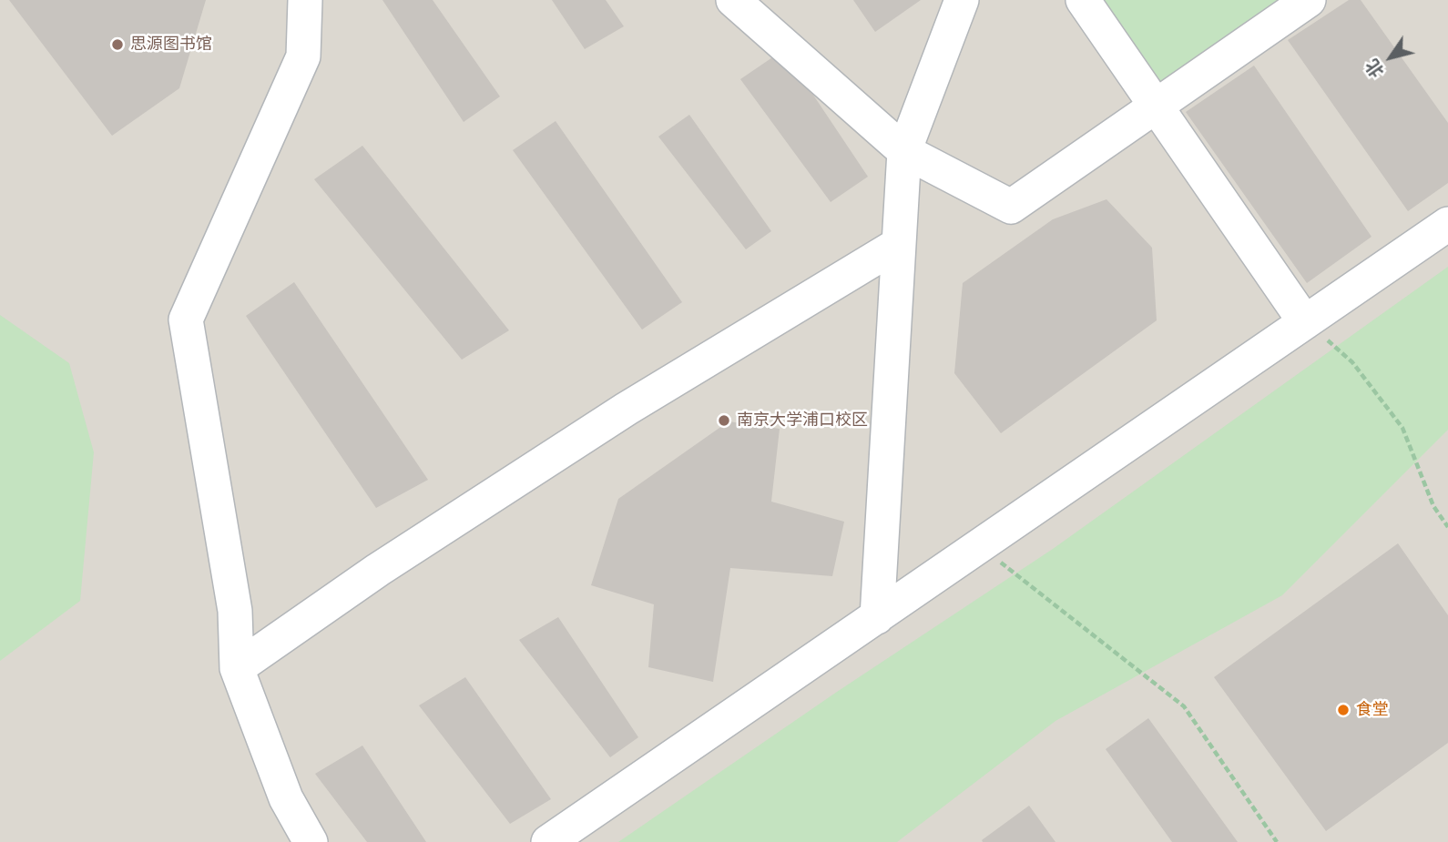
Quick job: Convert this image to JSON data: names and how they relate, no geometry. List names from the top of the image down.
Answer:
{
  "places": ["思源图书馆", "南京大学浦口校区", "食堂"],
  "north": "bottom left"
}
